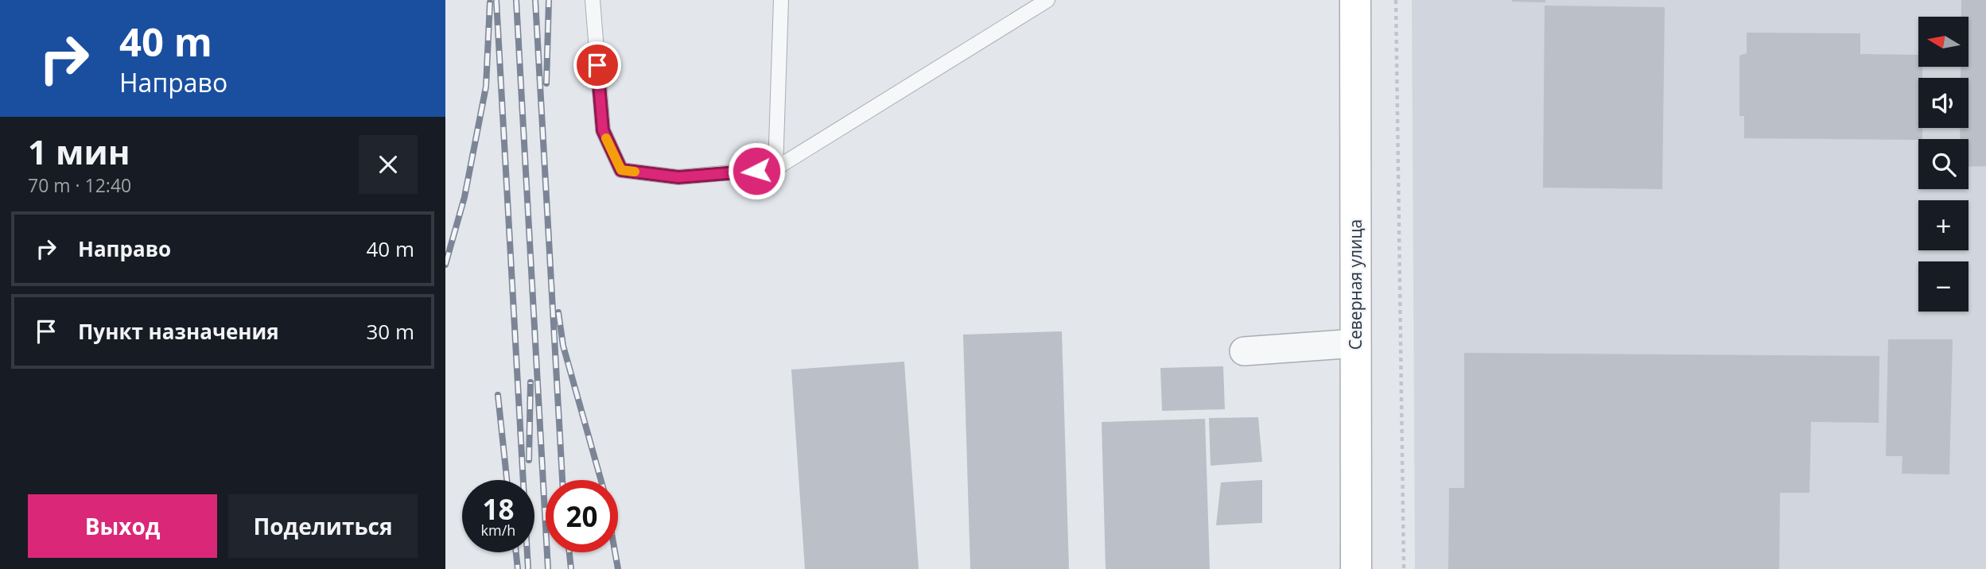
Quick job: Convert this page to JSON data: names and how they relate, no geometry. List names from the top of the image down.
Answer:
{
  "streets": {
    "main road": ["Северная улица"]
  },
  "north": "left",
  "page": {
    "turn": ["40 m", "Направо"],
    "map_buttons": ["+", "−"],
    "heading": ["1 мин", "70 m · 12:40"],
    "list": [
      {
        "name": "Направо",
        "value": "40 m"
      },
      {
        "name": "Пункт назначения",
        "value": "30 m"
      }
    ],
    "speed": "18 km/h",
    "limit": "20",
    "buttons": ["Выход", "Поделиться"]
  }
}
